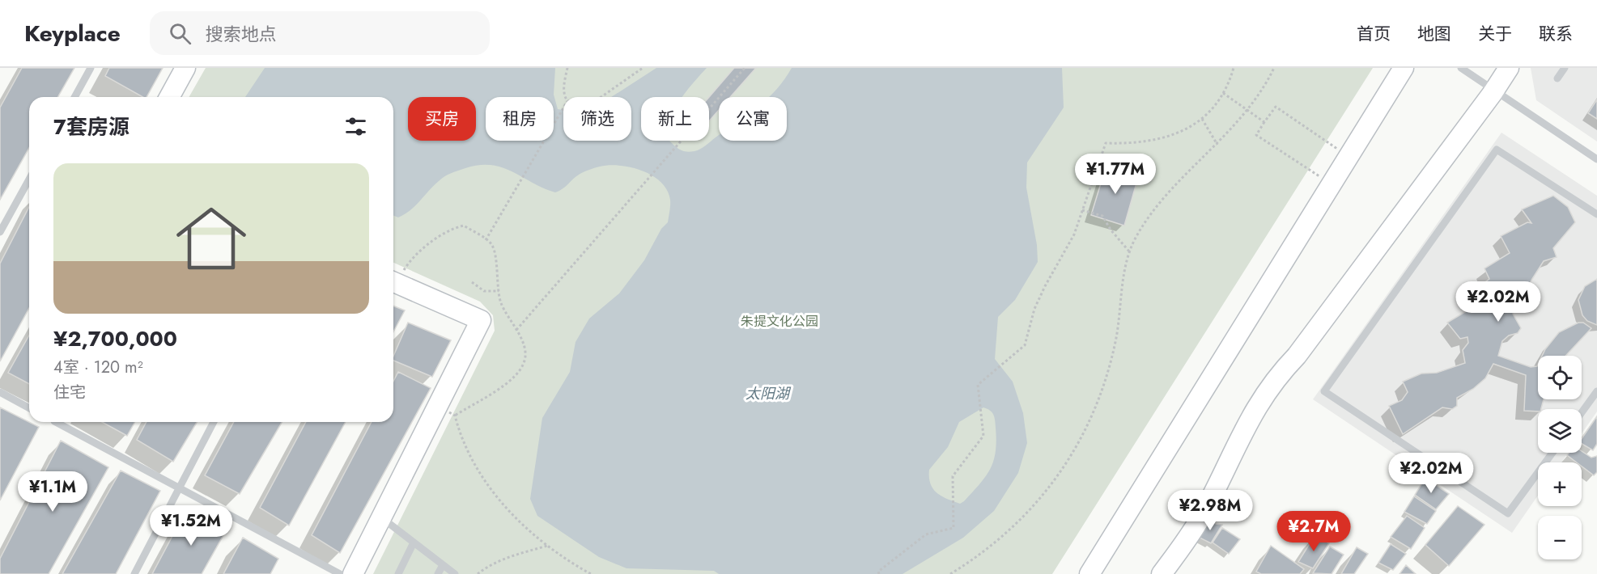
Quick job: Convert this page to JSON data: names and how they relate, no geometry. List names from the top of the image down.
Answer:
{
  "water": ["太阳湖"],
  "parks": ["朱提文化公园"],
  "page": {
    "header": "Keyplace",
    "search": "搜索地点",
    "nav": [
      "首页",
      "地图",
      "关于",
      "联系"
    ],
    "chip": [
      "买房",
      "租房",
      "筛选",
      "新上",
      "公寓"
    ],
    "heading": "7套房源",
    "price": [
      "¥1.77M",
      "¥2.02M",
      "¥2.02M",
      "¥1.1M",
      "¥2.98M",
      "¥1.52M",
      "¥2.7M"
    ],
    "list": [
      {
        "name": "¥2,700,000",
        "note": "4室 · 120 m² · 住宅"
      }
    ],
    "map_buttons": ["+", "−"]
  }
}
